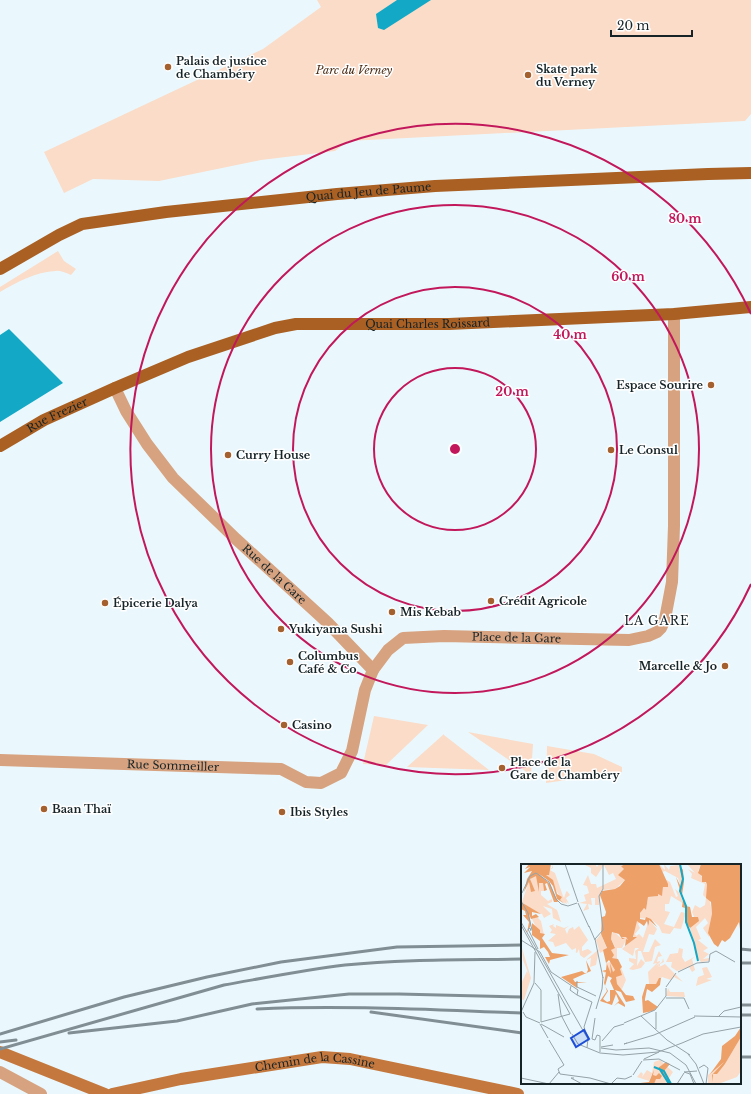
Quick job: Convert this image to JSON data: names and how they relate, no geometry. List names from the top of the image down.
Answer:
{
  "streets": {
    "main road": [
      "Quai du Jeu de Paume",
      "Quai Charles Roissard",
      "Rue Frezier",
      "Chemin de la Cassine"
    ],
    "street": ["Rue de la Gare", "Place de la Gare", "Rue Sommeiller"]
  },
  "crossings": [
    ["Quai Charles Roissard", "Rue Frezier"],
    ["Quai Charles Roissard", "Rue de la Gare"],
    ["Quai Charles Roissard", "Place de la Gare"],
    ["Rue Frezier", "Rue de la Gare"],
    ["Rue de la Gare", "Place de la Gare"],
    ["Rue de la Gare", "Rue Sommeiller"],
    ["Place de la Gare", "Rue Sommeiller"]
  ],
  "districts": ["LA GARE"],
  "parks": ["Parc du Verney"],
  "places": [
    "Palais de justice de Chambéry",
    "Skate park du Verney",
    "Espace Sourire",
    "Le Consul",
    "Curry House",
    "Crédit Agricole",
    "Épicerie Dalya",
    "Mis Kebab",
    "Yukiyama Sushi",
    "Columbus Café & Co",
    "Marcelle & Jo",
    "Casino",
    "Place de la Gare de Chambéry",
    "Baan Thaï",
    "Ibis Styles"
  ],
  "scale_bar": "20 m",
  "rings": [
    "80 m",
    "60 m",
    "40 m",
    "20 m"
  ]
}
